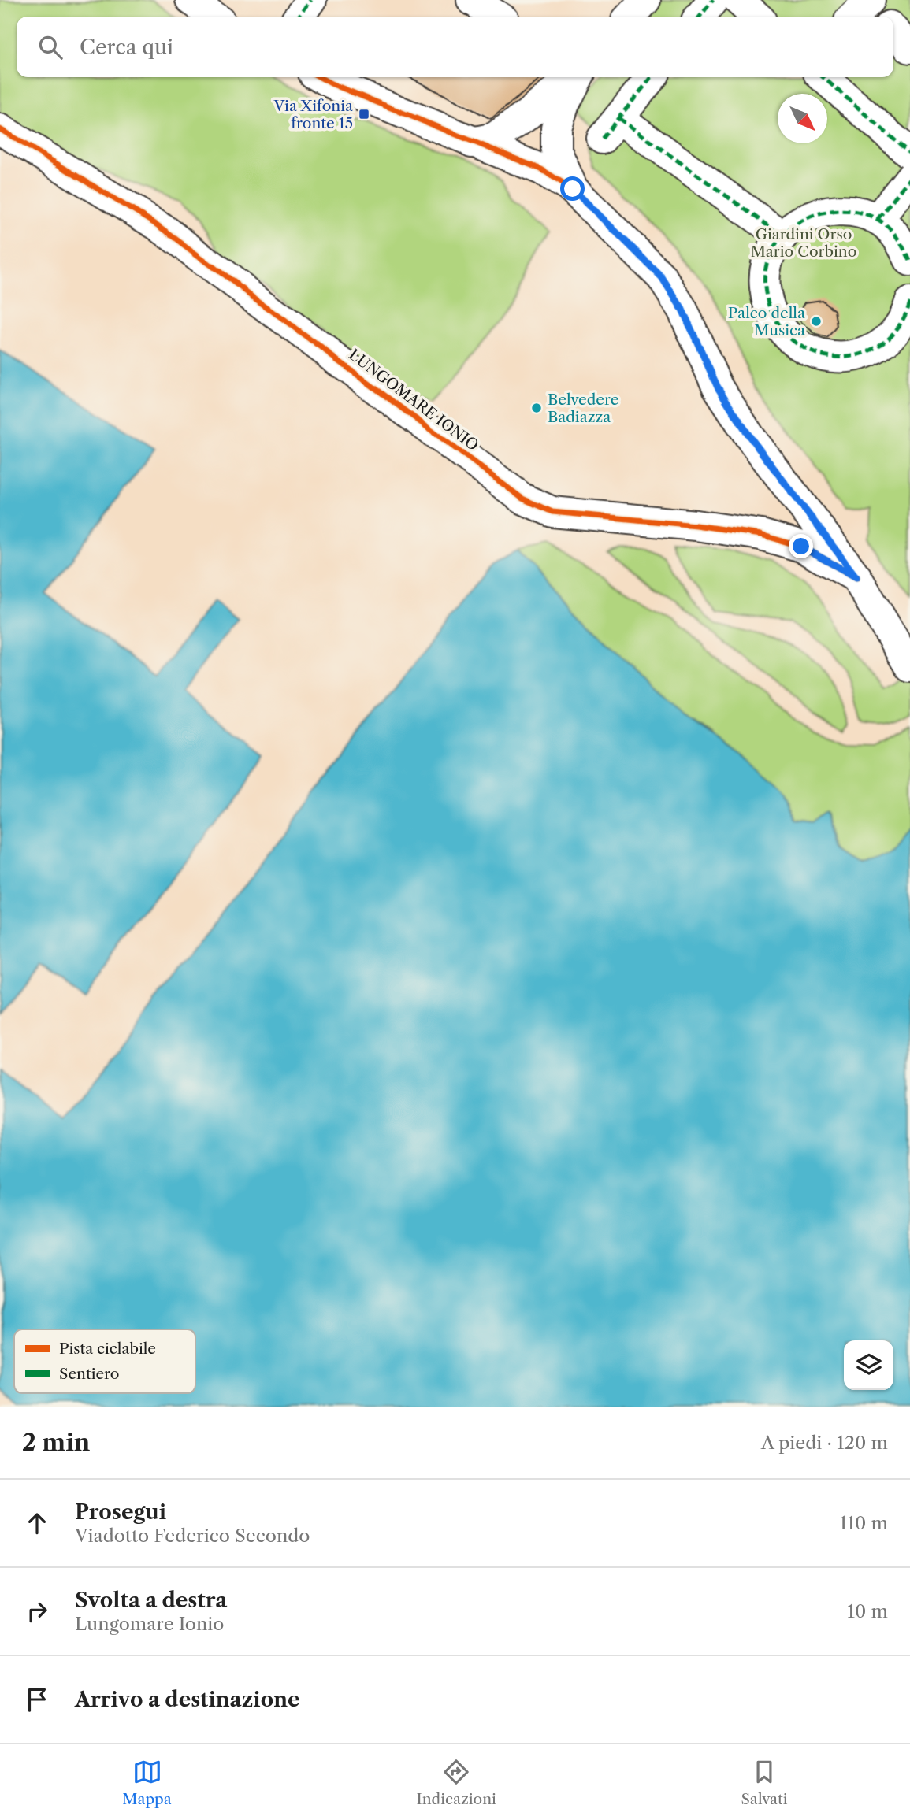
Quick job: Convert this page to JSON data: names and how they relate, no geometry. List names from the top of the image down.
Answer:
{
  "streets": {
    "street": ["LUNGOMARE IONIO"]
  },
  "parks": ["Giardini Orso Mario Corbino"],
  "places": {
    "transit": ["Via Xifonia fronte 15"],
    "other": ["Palco della Musica", "Belvedere Badiazza"]
  },
  "legend": ["Pista ciclabile", "Sentiero"],
  "north": "bottom right",
  "page": {
    "search": "Cerca qui",
    "heading": ["2 min", "A piedi · 120 m"],
    "list": [
      ["Prosegui", "Viadotto Federico Secondo", "110 m"],
      ["Svolta a destra", "Lungomare Ionio", "10 m"],
      "Arrivo a destinazione"
    ],
    "nav": ["Mappa", "Indicazioni", "Salvati"]
  }
}
